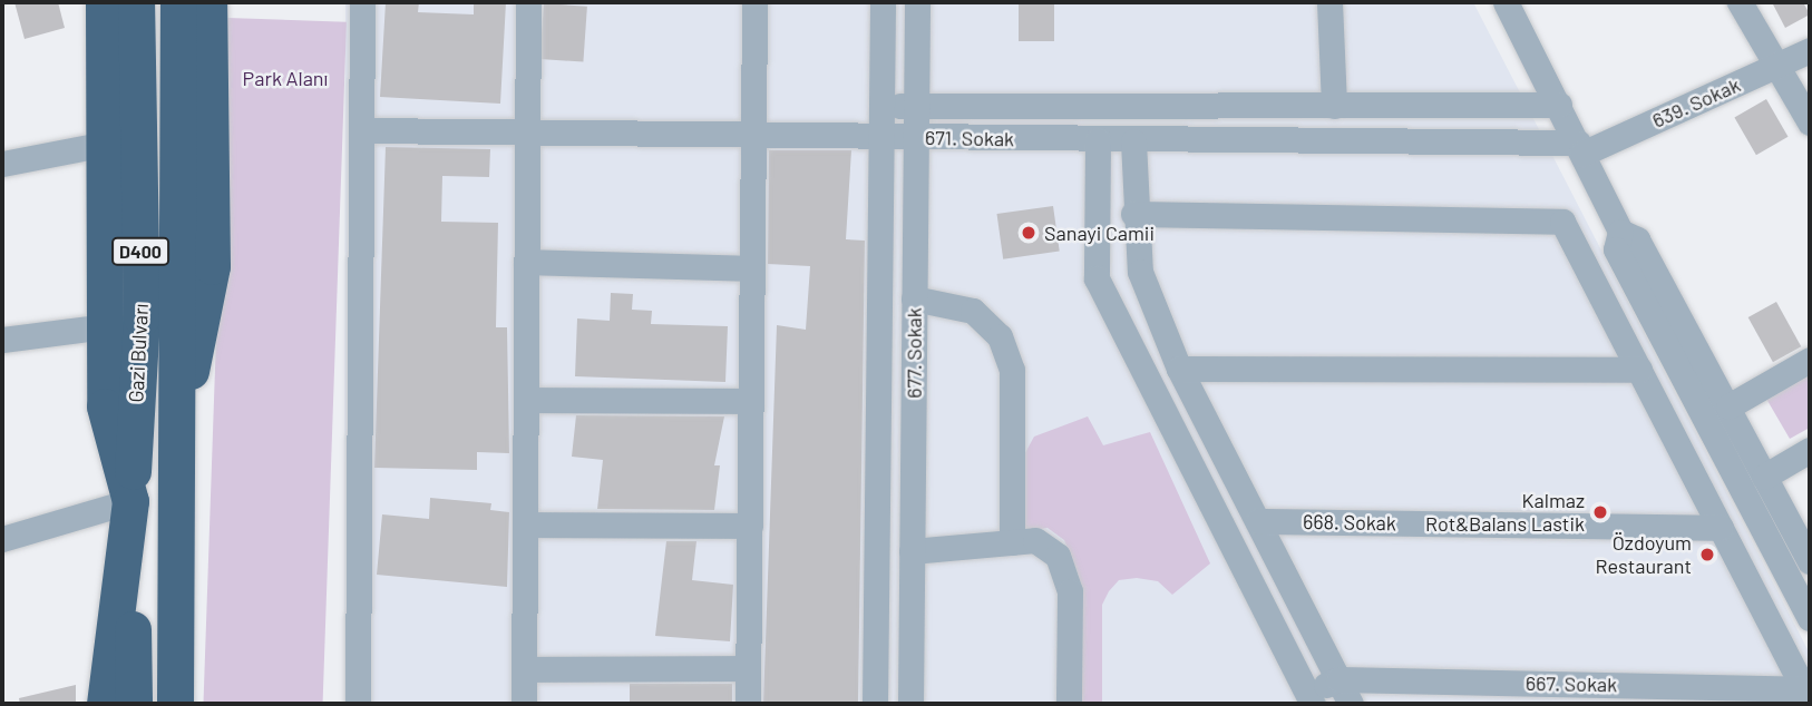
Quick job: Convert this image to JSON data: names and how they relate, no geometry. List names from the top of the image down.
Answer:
{
  "streets": {
    "highway": ["D400", "Gazi Bulvarı"],
    "street": [
      "639. Sokak",
      "671. Sokak",
      "677. Sokak",
      "668. Sokak",
      "667. Sokak"
    ]
  },
  "crossings": [
    ["639. Sokak", "671. Sokak"],
    ["671. Sokak", "677. Sokak"]
  ],
  "parks": ["Park Alanı"],
  "places": ["Sanayi Camii", "Kalmaz Rot&Balans Lastik", "Özdoyum Restaurant"]
}
